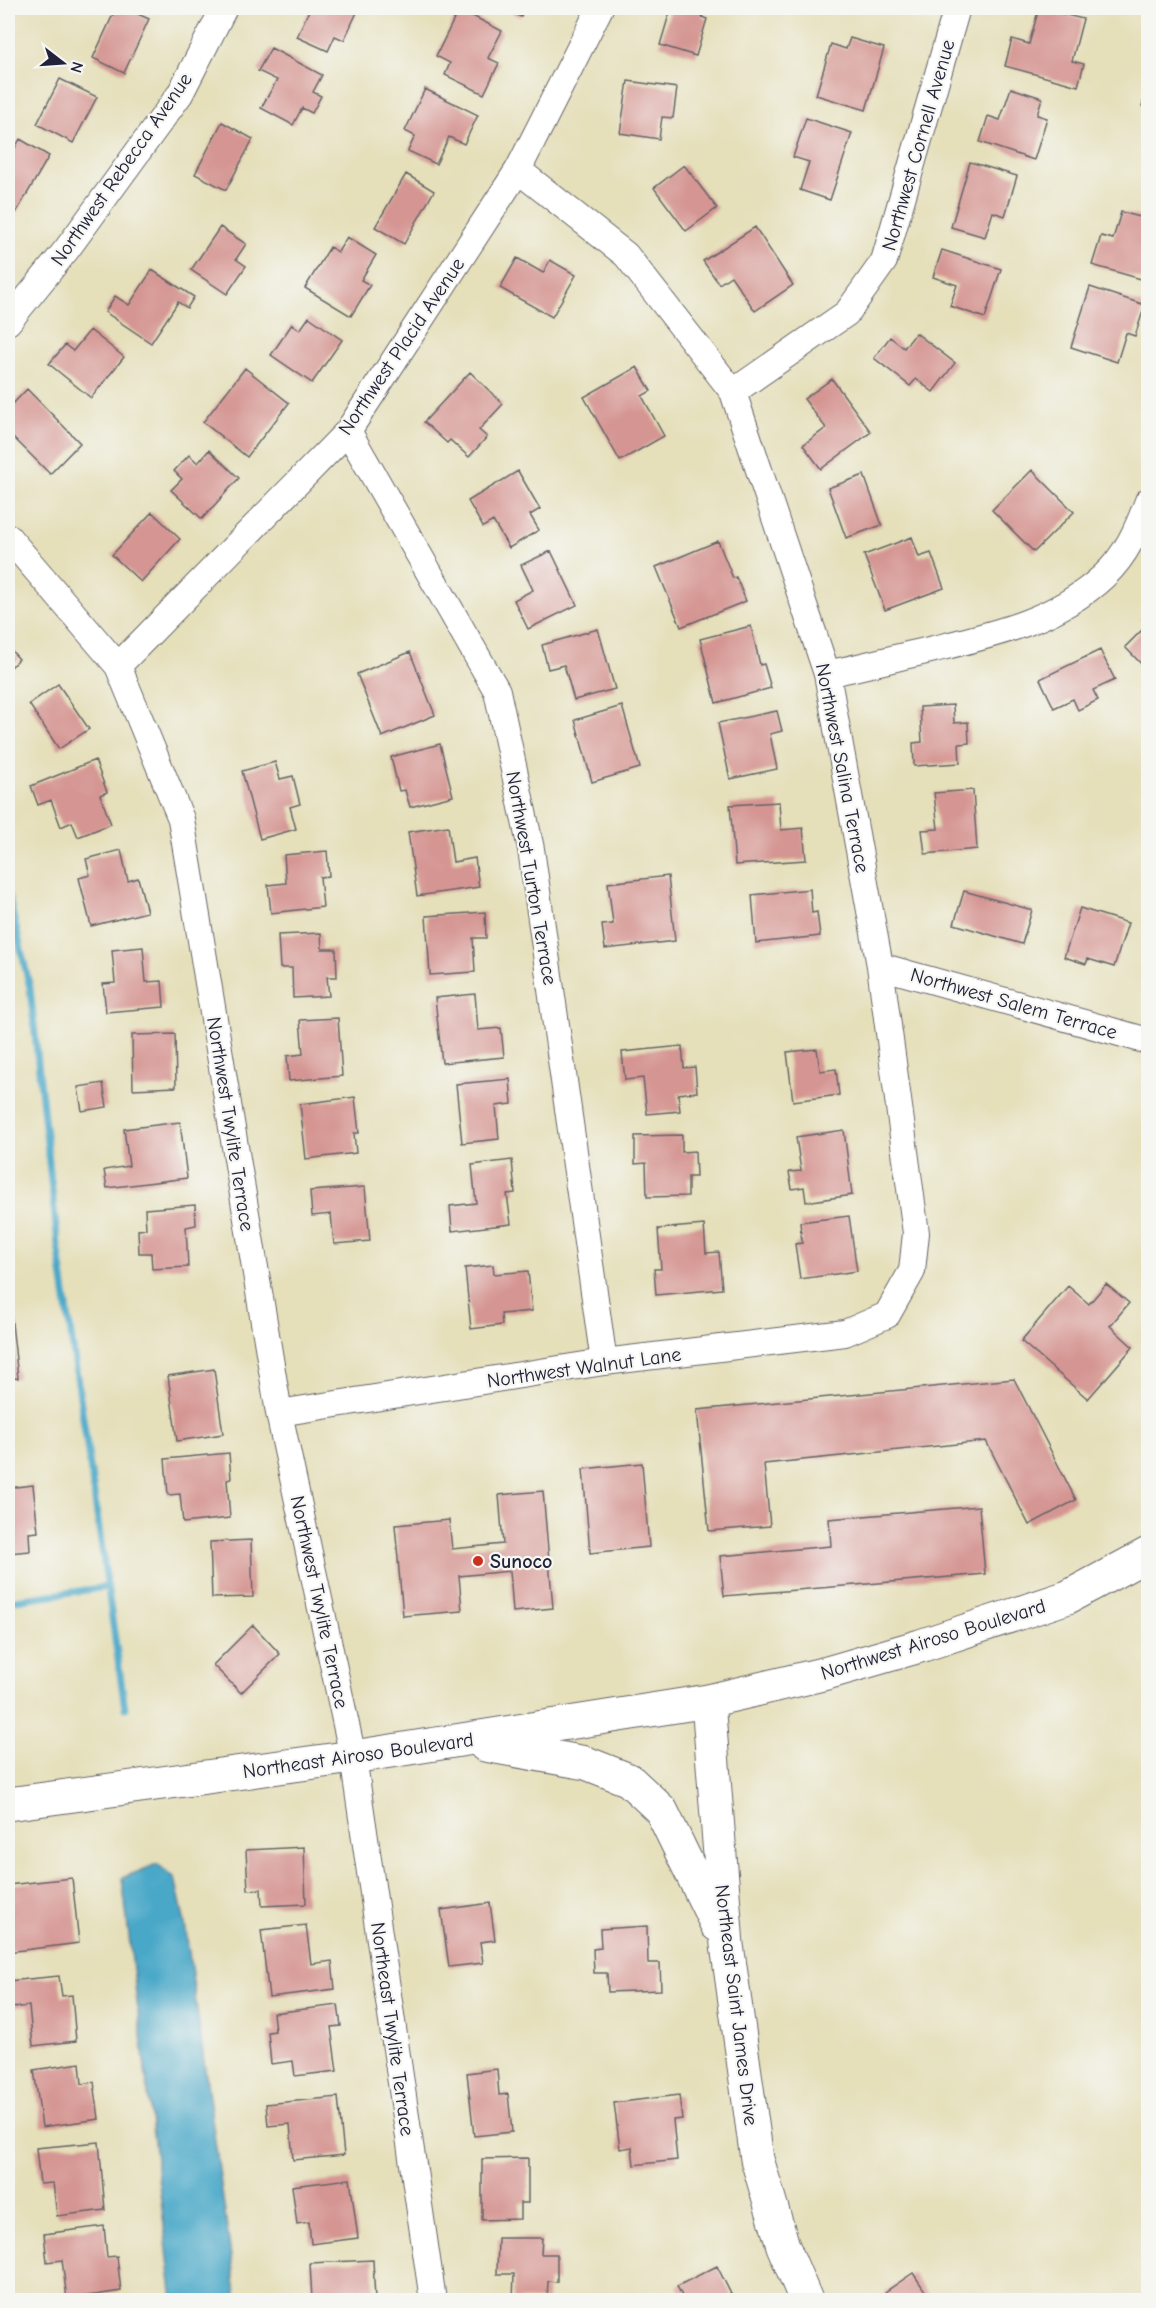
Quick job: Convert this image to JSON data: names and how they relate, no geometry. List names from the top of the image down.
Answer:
{
  "streets": {
    "main road": ["Northwest Airoso Boulevard", "Northeast Airoso Boulevard", "Northeast Saint James Drive"],
    "street": [
      "Northwest Cornell Avenue",
      "Northwest Rebecca Avenue",
      "Northwest Placid Avenue",
      "Northwest Salina Terrace",
      "Northwest Turton Terrace",
      "Northwest Salem Terrace",
      "Northwest Twylite Terrace",
      "Northwest Walnut Lane",
      "Northeast Twylite Terrace"
    ]
  },
  "crossings": [
    ["Northwest Cornell Avenue", "Northwest Salina Terrace"],
    ["Northwest Placid Avenue", "Northwest Salina Terrace"],
    ["Northwest Placid Avenue", "Northwest Turton Terrace"],
    ["Northwest Placid Avenue", "Northwest Twylite Terrace"],
    ["Northwest Salina Terrace", "Northwest Salem Terrace"],
    ["Northwest Salina Terrace", "Northwest Walnut Lane"],
    ["Northwest Turton Terrace", "Northwest Walnut Lane"],
    ["Northwest Twylite Terrace", "Northwest Walnut Lane"],
    ["Northwest Twylite Terrace", "Northeast Airoso Boulevard"],
    ["Northwest Twylite Terrace", "Northeast Twylite Terrace"],
    ["Northwest Airoso Boulevard", "Northeast Airoso Boulevard"],
    ["Northwest Airoso Boulevard", "Northeast Saint James Drive"],
    ["Northeast Airoso Boulevard", "Northeast Saint James Drive"],
    ["Northeast Airoso Boulevard", "Northeast Twylite Terrace"]
  ],
  "places": ["Sunoco"],
  "north": "right"
}
